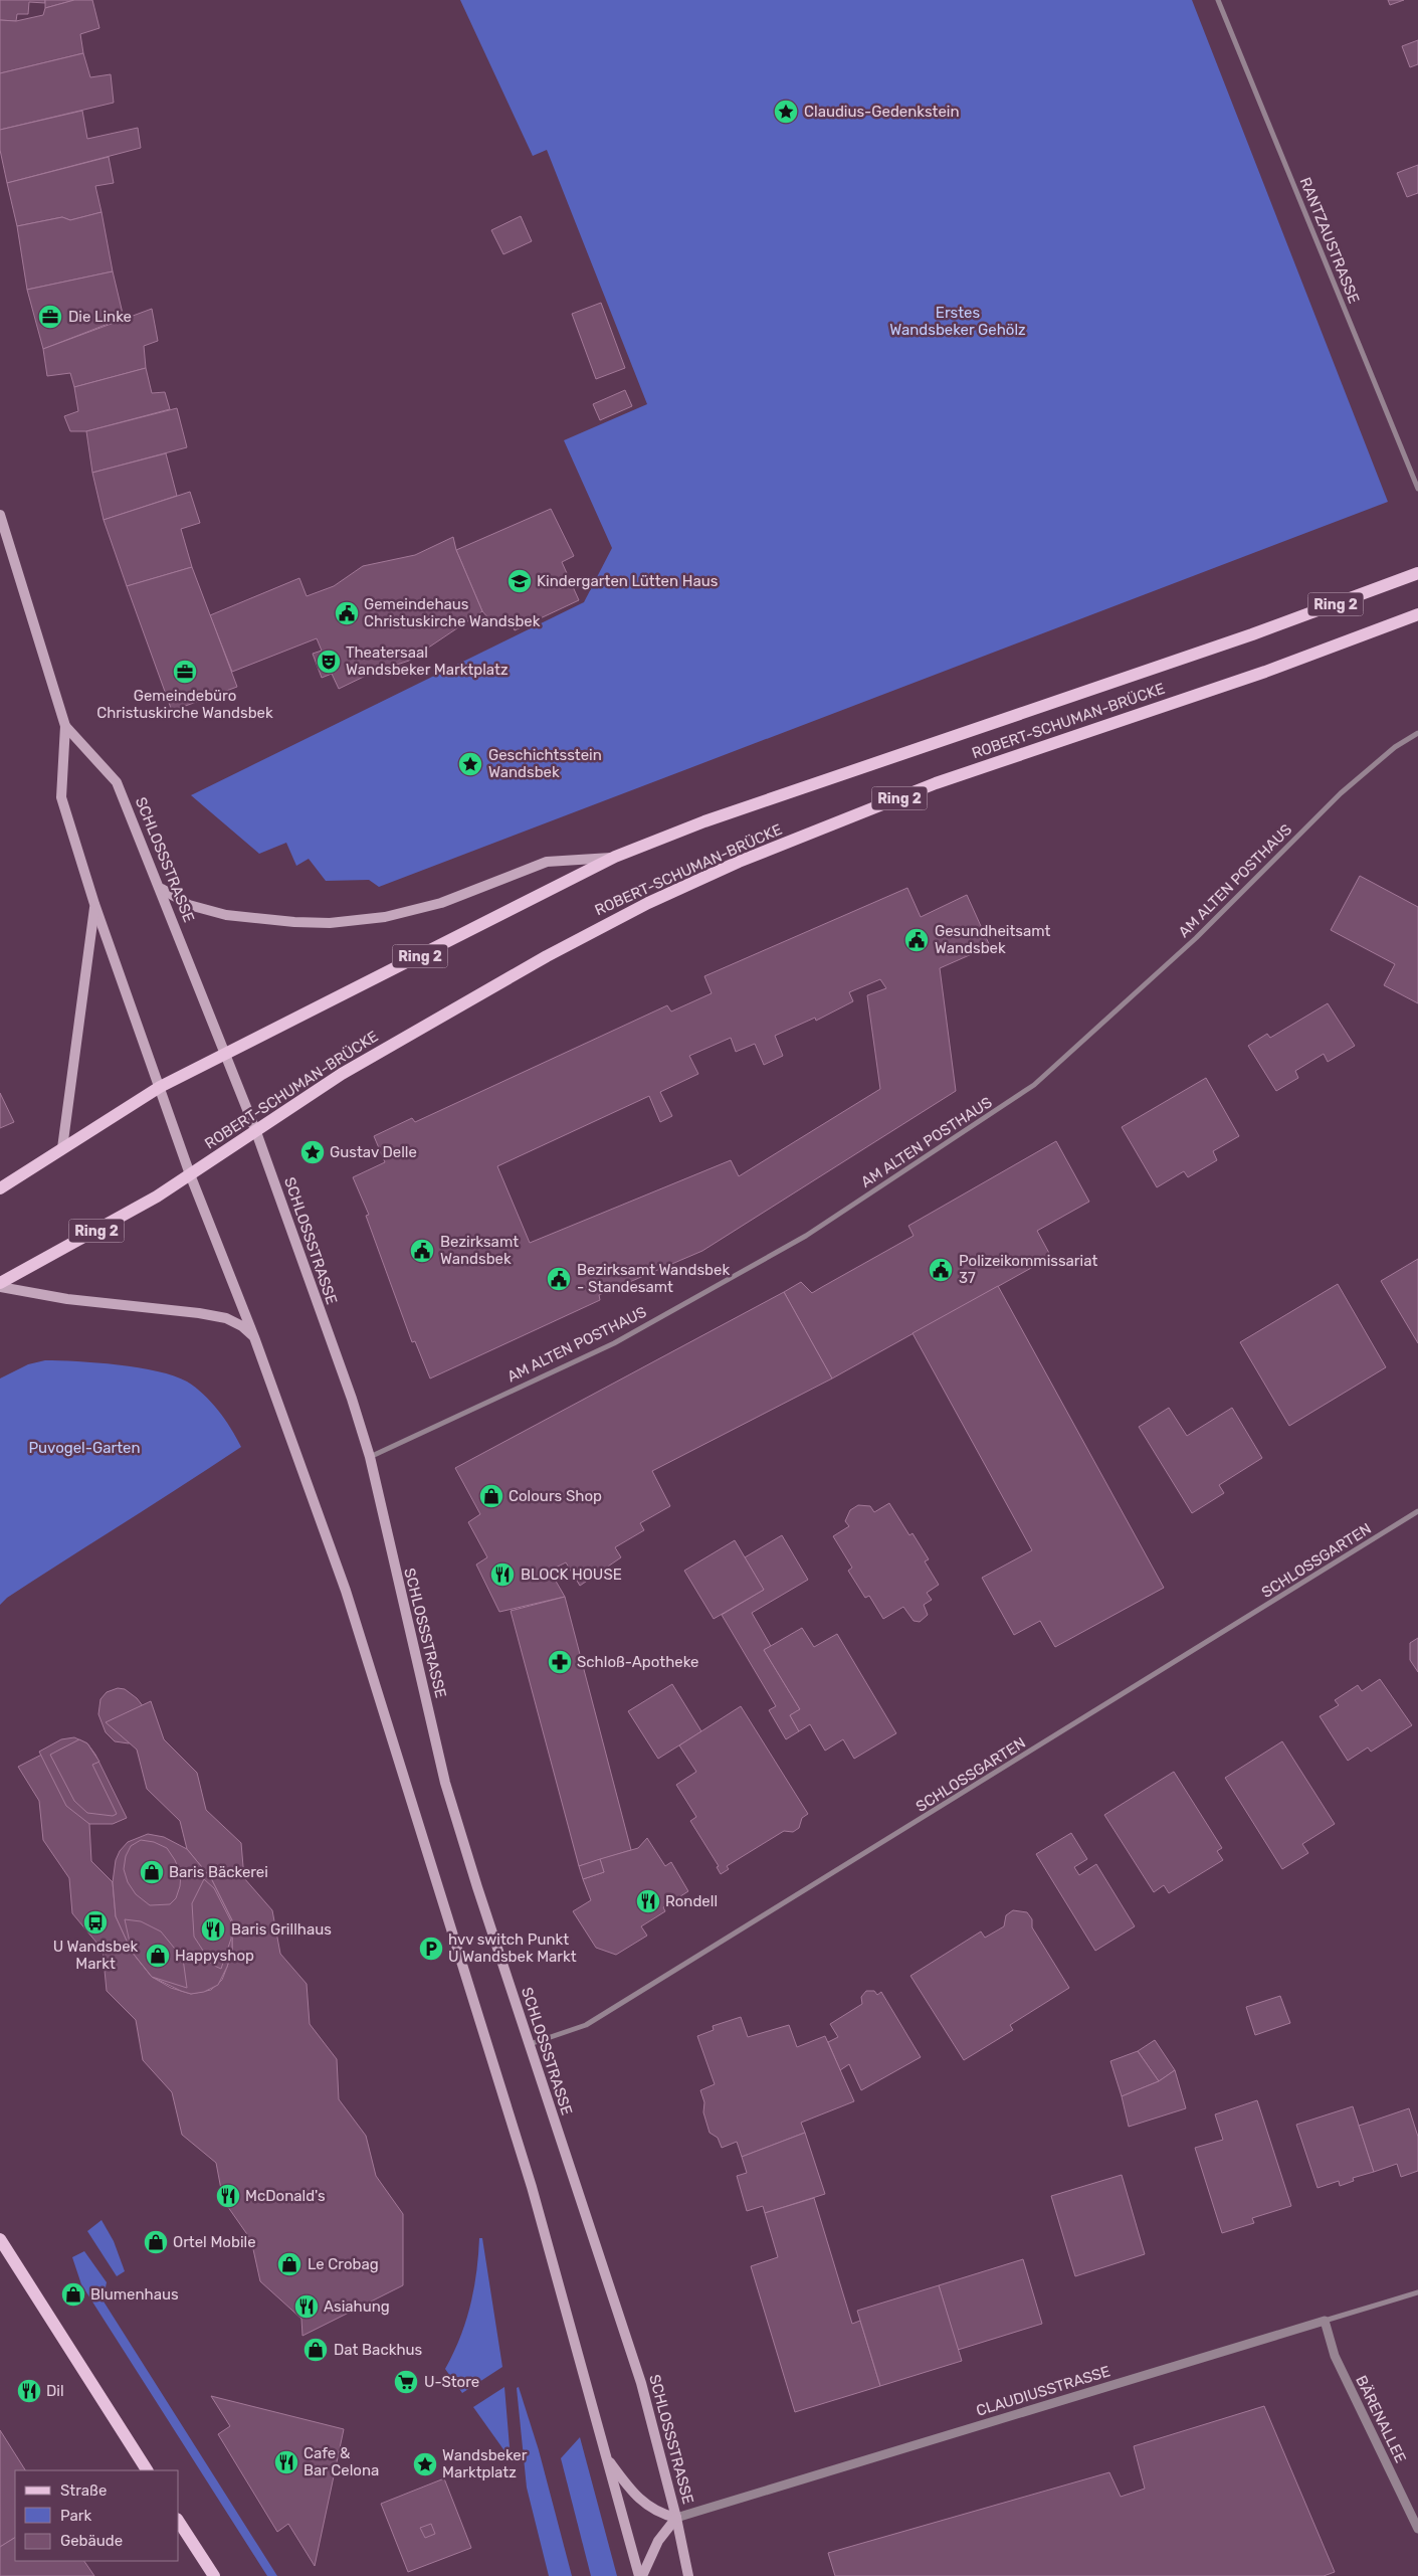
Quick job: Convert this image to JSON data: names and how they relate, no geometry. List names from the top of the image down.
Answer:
{
  "streets": {
    "main road": ["Ring 2", "ROBERT-SCHUMAN-BRÜCKE", "SCHLOSSSTRASSE"],
    "street": [
      "RANTZAUSTRASSE",
      "AM ALTEN POSTHAUS",
      "SCHLOSSGARTEN",
      "CLAUDIUSSTRASSE",
      "BÄRENALLEE"
    ]
  },
  "crossings": [
    ["ROBERT-SCHUMAN-BRÜCKE", "SCHLOSSSTRASSE"],
    ["SCHLOSSSTRASSE", "AM ALTEN POSTHAUS"],
    ["SCHLOSSSTRASSE", "SCHLOSSGARTEN"],
    ["SCHLOSSSTRASSE", "CLAUDIUSSTRASSE"],
    ["CLAUDIUSSTRASSE", "BÄRENALLEE"]
  ],
  "parks": ["Erstes Wandsbeker Gehölz", "Puvogel-Garten"],
  "places": {
    "place": [
      "Claudius-Gedenkstein",
      "Geschichtsstein Wandsbek",
      "Gustav Delle",
      "Wandsbeker Marktplatz"
    ],
    "office": ["Die Linke", "Gemeindebüro Christuskirche Wandsbek"],
    "school or university": ["Kindergarten Lütten Haus"],
    "public building": [
      "Gemeindehaus Christuskirche Wandsbek",
      "Gesundheitsamt Wandsbek",
      "Bezirksamt Wandsbek",
      "Polizeikommissariat 37",
      "Bezirksamt Wandsbek - Standesamt"
    ],
    "theatre": ["Theatersaal Wandsbeker Marktplatz"],
    "shop": [
      "Colours Shop",
      "Baris Bäckerei",
      "Happyshop",
      "Ortel Mobile",
      "Le Crobag",
      "Blumenhaus",
      "Dat Backhus"
    ],
    "restaurant": [
      "BLOCK HOUSE",
      "Rondell",
      "Baris Grillhaus",
      "McDonald's",
      "Asiahung",
      "Dil",
      "Cafe & Bar Celona"
    ],
    "pharmacy": ["Schloß-Apotheke"],
    "bus stop": ["U Wandsbek Markt"],
    "parking": ["hvv switch Punkt U Wandsbek Markt"],
    "supermarket": ["U-Store"]
  },
  "legend": ["Straße", "Park", "Gebäude"]
}
